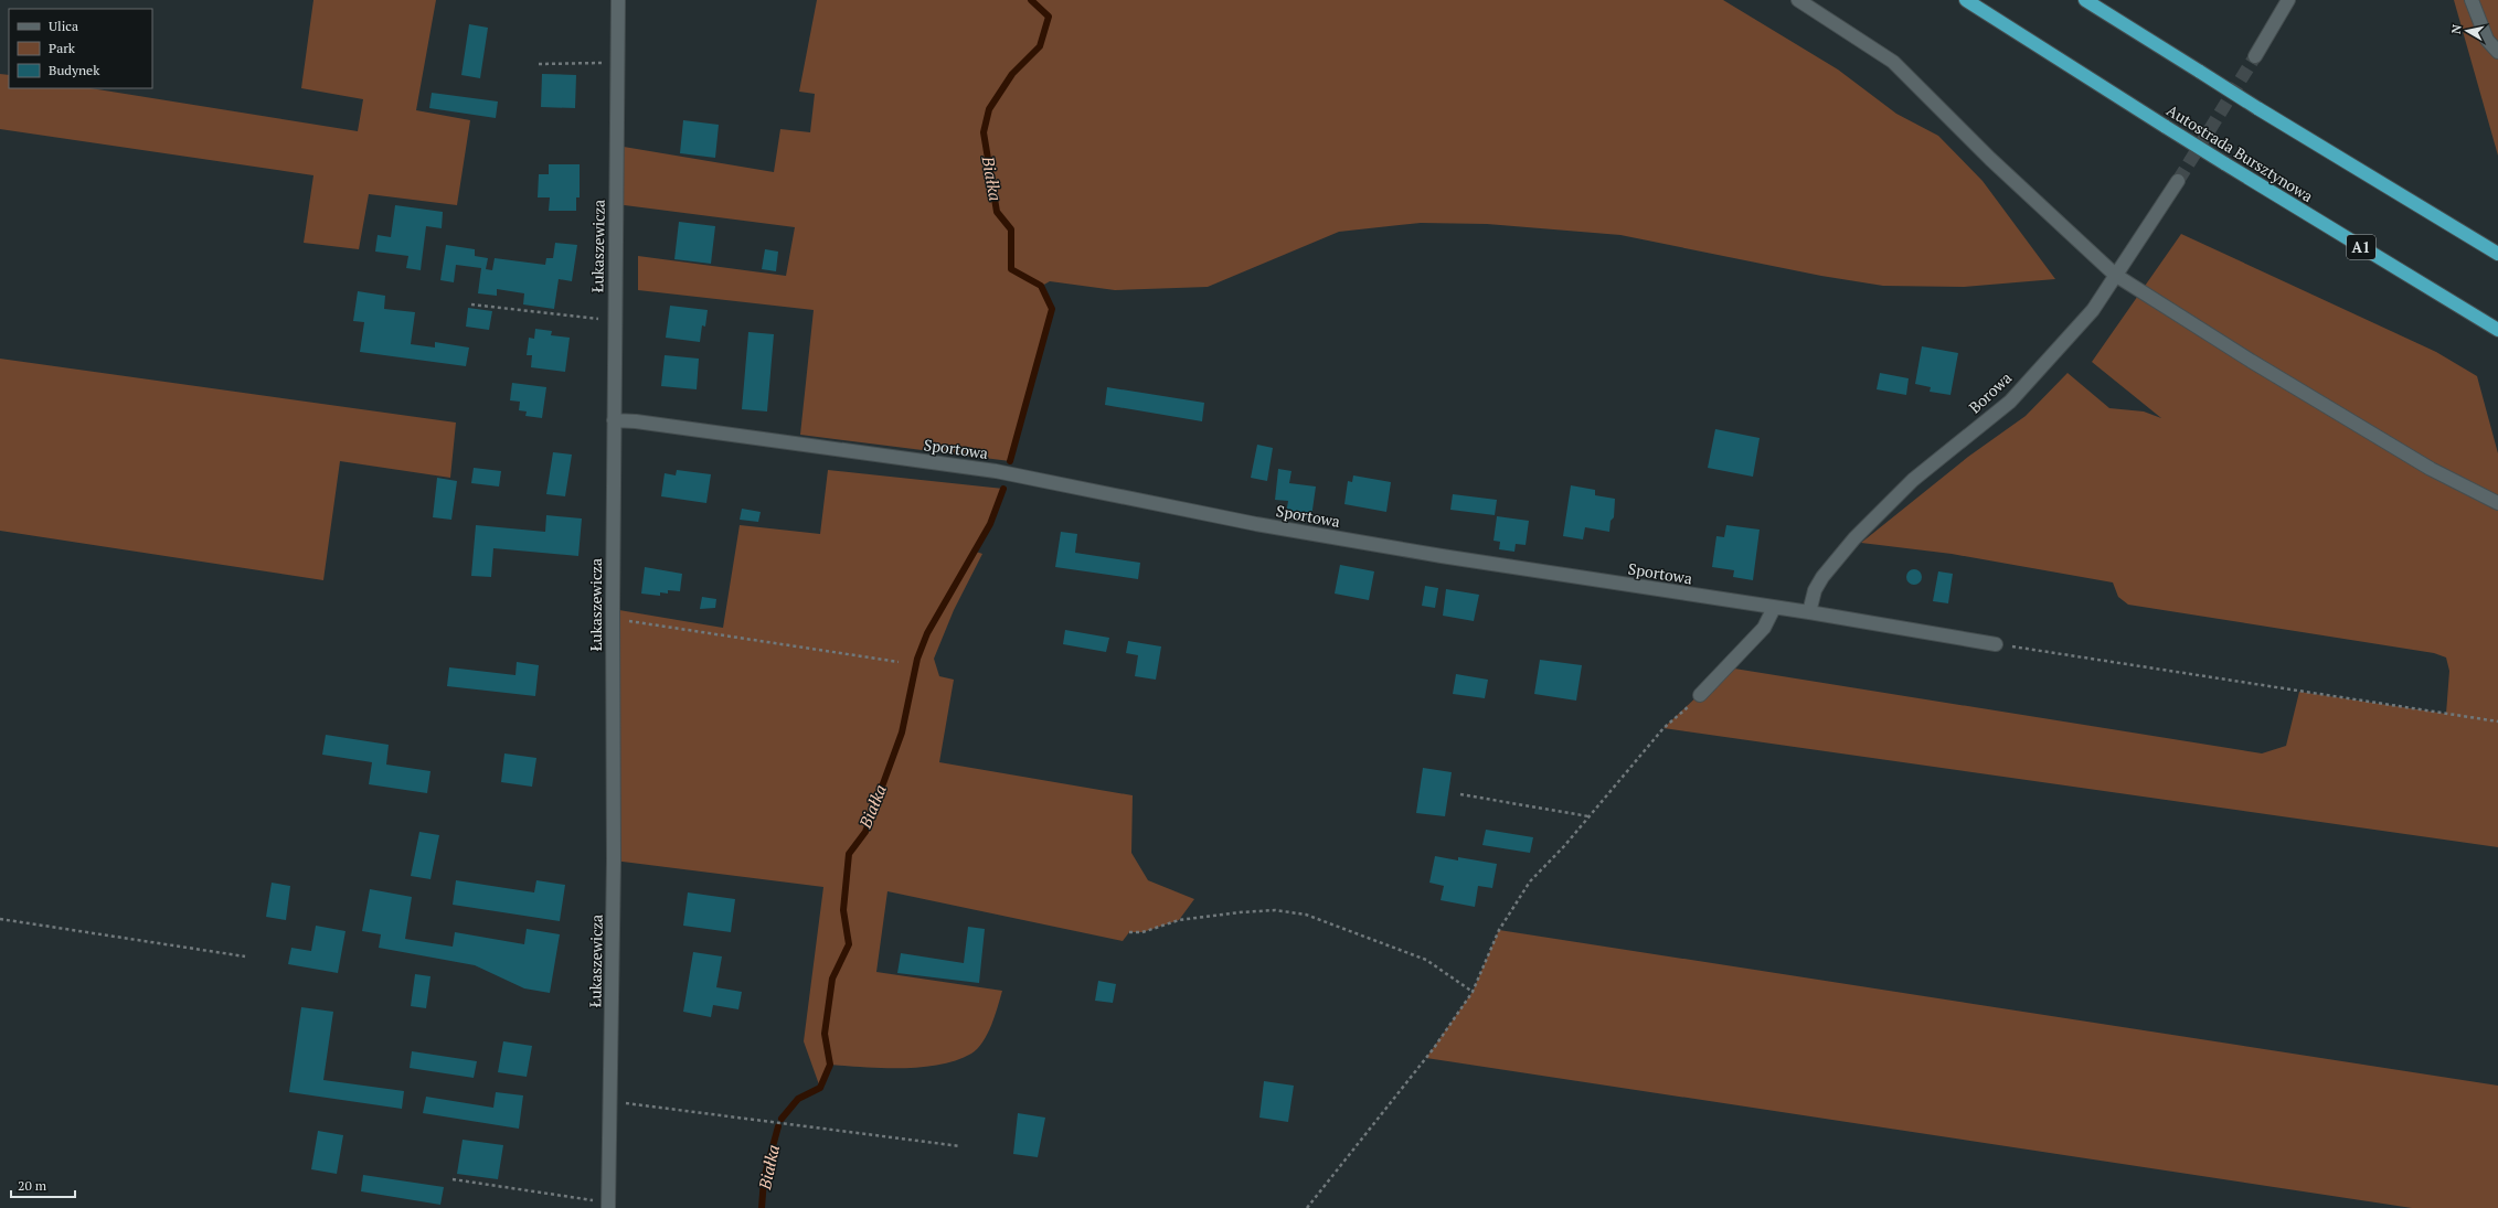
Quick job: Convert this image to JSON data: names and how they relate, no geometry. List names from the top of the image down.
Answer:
{
  "streets": {
    "highway": ["Autostrada Bursztynowa", "A1"],
    "street": ["Łukaszewicza", "Borowa", "Sportowa"]
  },
  "crossings": [
    ["Łukaszewicza", "Sportowa"],
    ["Borowa", "Sportowa"]
  ],
  "water": ["Białka"],
  "legend": ["Ulica", "Park", "Budynek"],
  "scale_bar": "20 m",
  "north": "left"
}
